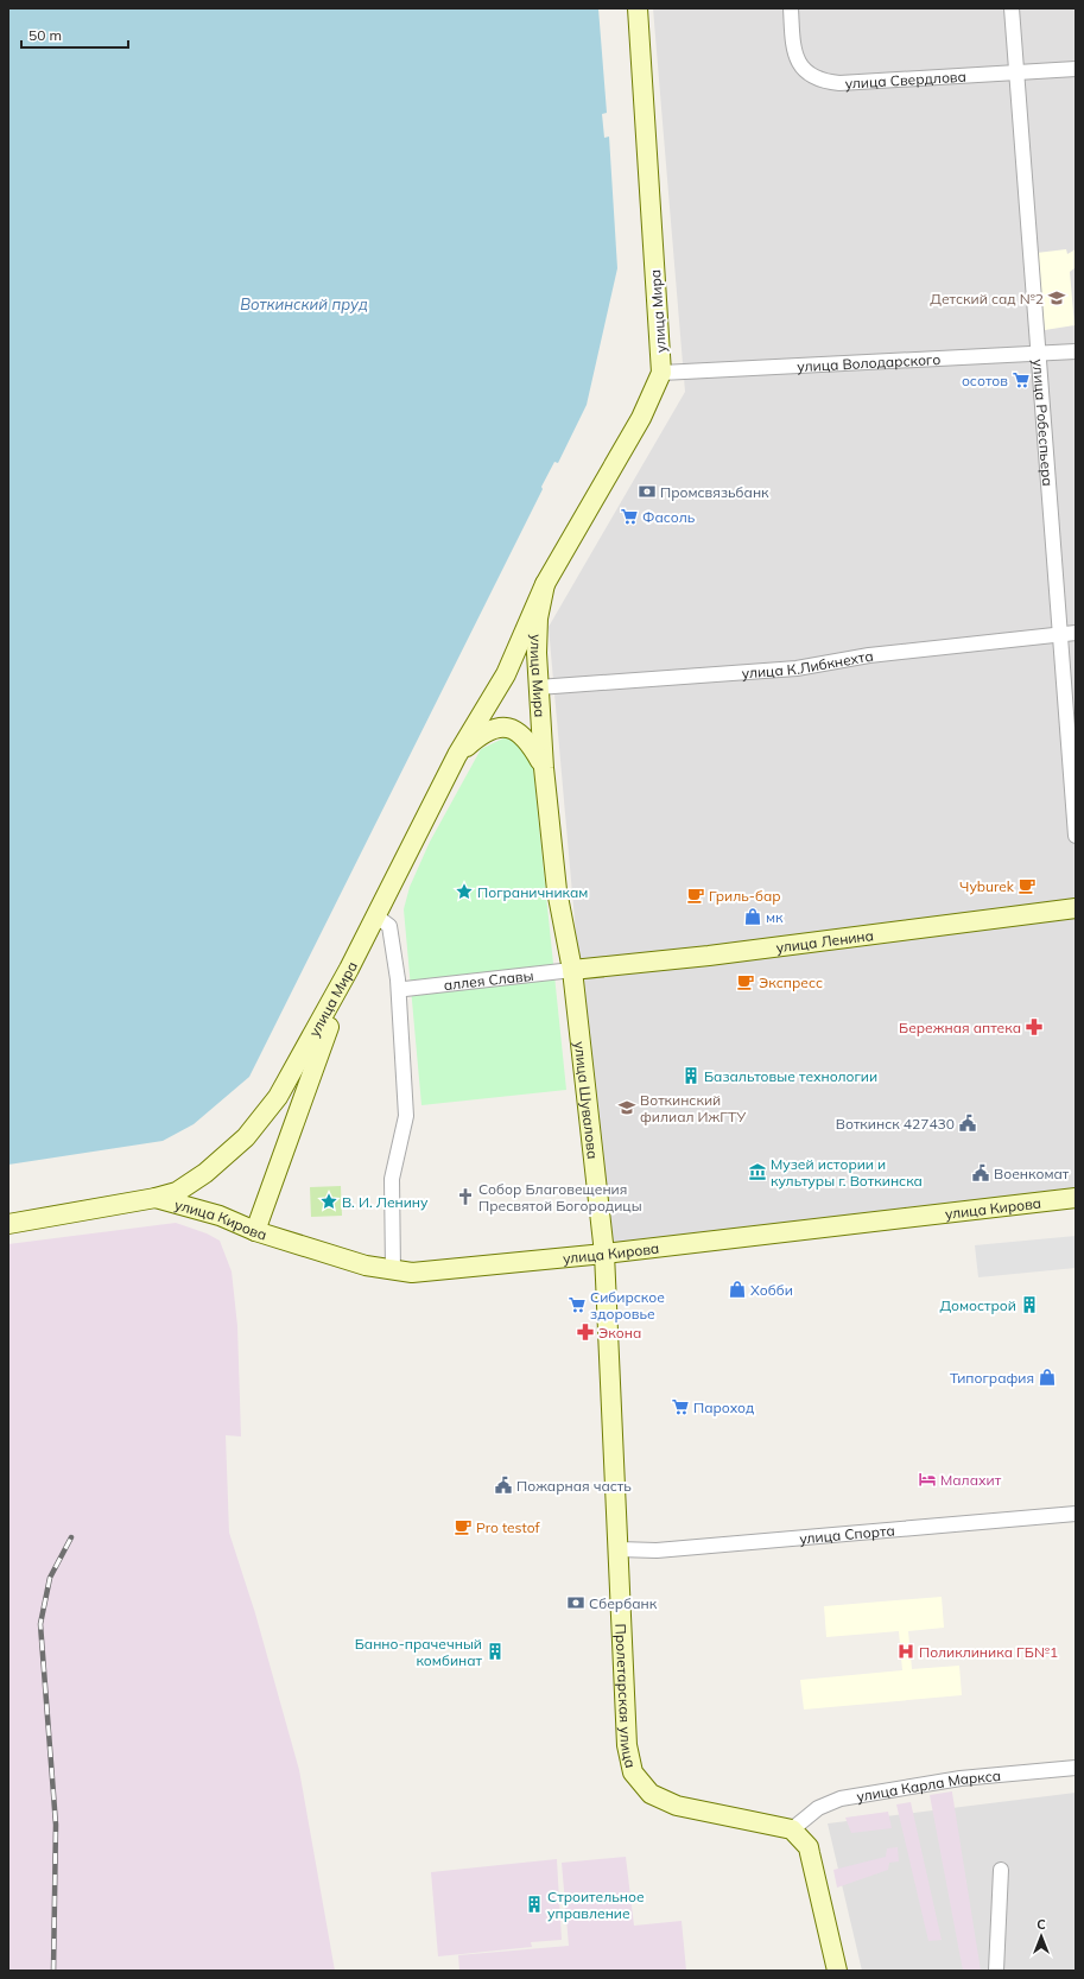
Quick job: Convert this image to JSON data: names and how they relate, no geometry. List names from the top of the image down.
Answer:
{
  "streets": {
    "main road": [
      "улица Мира",
      "улица Ленина",
      "улица Шувалова",
      "улица Кирова",
      "Пролетарская улица"
    ],
    "street": [
      "улица Свердлова",
      "улица Володарского",
      "улица Робеспьера",
      "улица К.Либкнехта",
      "аллея Славы",
      "улица Спорта",
      "улица Карла Маркса"
    ]
  },
  "crossings": [
    ["улица Свердлова", "улица Робеспьера"],
    ["улица Мира", "улица Володарского"],
    ["улица Мира", "улица К.Либкнехта"],
    ["улица Мира", "улица Шувалова"],
    ["улица Мира", "улица Кирова"],
    ["улица Володарского", "улица Робеспьера"],
    ["улица Робеспьера", "улица К.Либкнехта"],
    ["улица Ленина", "аллея Славы"],
    ["улица Ленина", "улица Шувалова"],
    ["аллея Славы", "улица Шувалова"],
    ["улица Шувалова", "улица Кирова"],
    ["улица Шувалова", "улица Спорта"],
    ["улица Шувалова", "Пролетарская улица"],
    ["улица Спорта", "Пролетарская улица"],
    ["Пролетарская улица", "улица Карла Маркса"]
  ],
  "water": ["Воткинский пруд"],
  "places": {
    "school or university": ["Детский сад №2", "Воткинский филиал ИжГТУ"],
    "supermarket": [
      "осотов",
      "Фасоль",
      "Сибирское здоровье",
      "Пароход"
    ],
    "bank": ["Промсвязьбанк", "Сбербанк"],
    "cafe": [
      "Чуburek",
      "Гриль-бар",
      "Экспресс",
      "Pro testof"
    ],
    "place": ["Пограничникам", "В. И. Ленину"],
    "shop": ["мк", "Хобби", "Типография"],
    "pharmacy": ["Бережная аптека", "Экона"],
    "building": [
      "Базальтовые технологии",
      "Домострой",
      "Банно-прачечный комбинат",
      "Строительное управление"
    ],
    "public building": ["Воткинск 427430", "Военкомат", "Пожарная часть"],
    "museum": ["Музей истории и культуры г. Воткинска"],
    "church": ["Собор Благовещения Пресвятой Богородицы"],
    "hotel": ["Малахит"],
    "hospital": ["Поликлиника ГБ№1"]
  },
  "scale_bar": "50 m",
  "north": "top"
}
